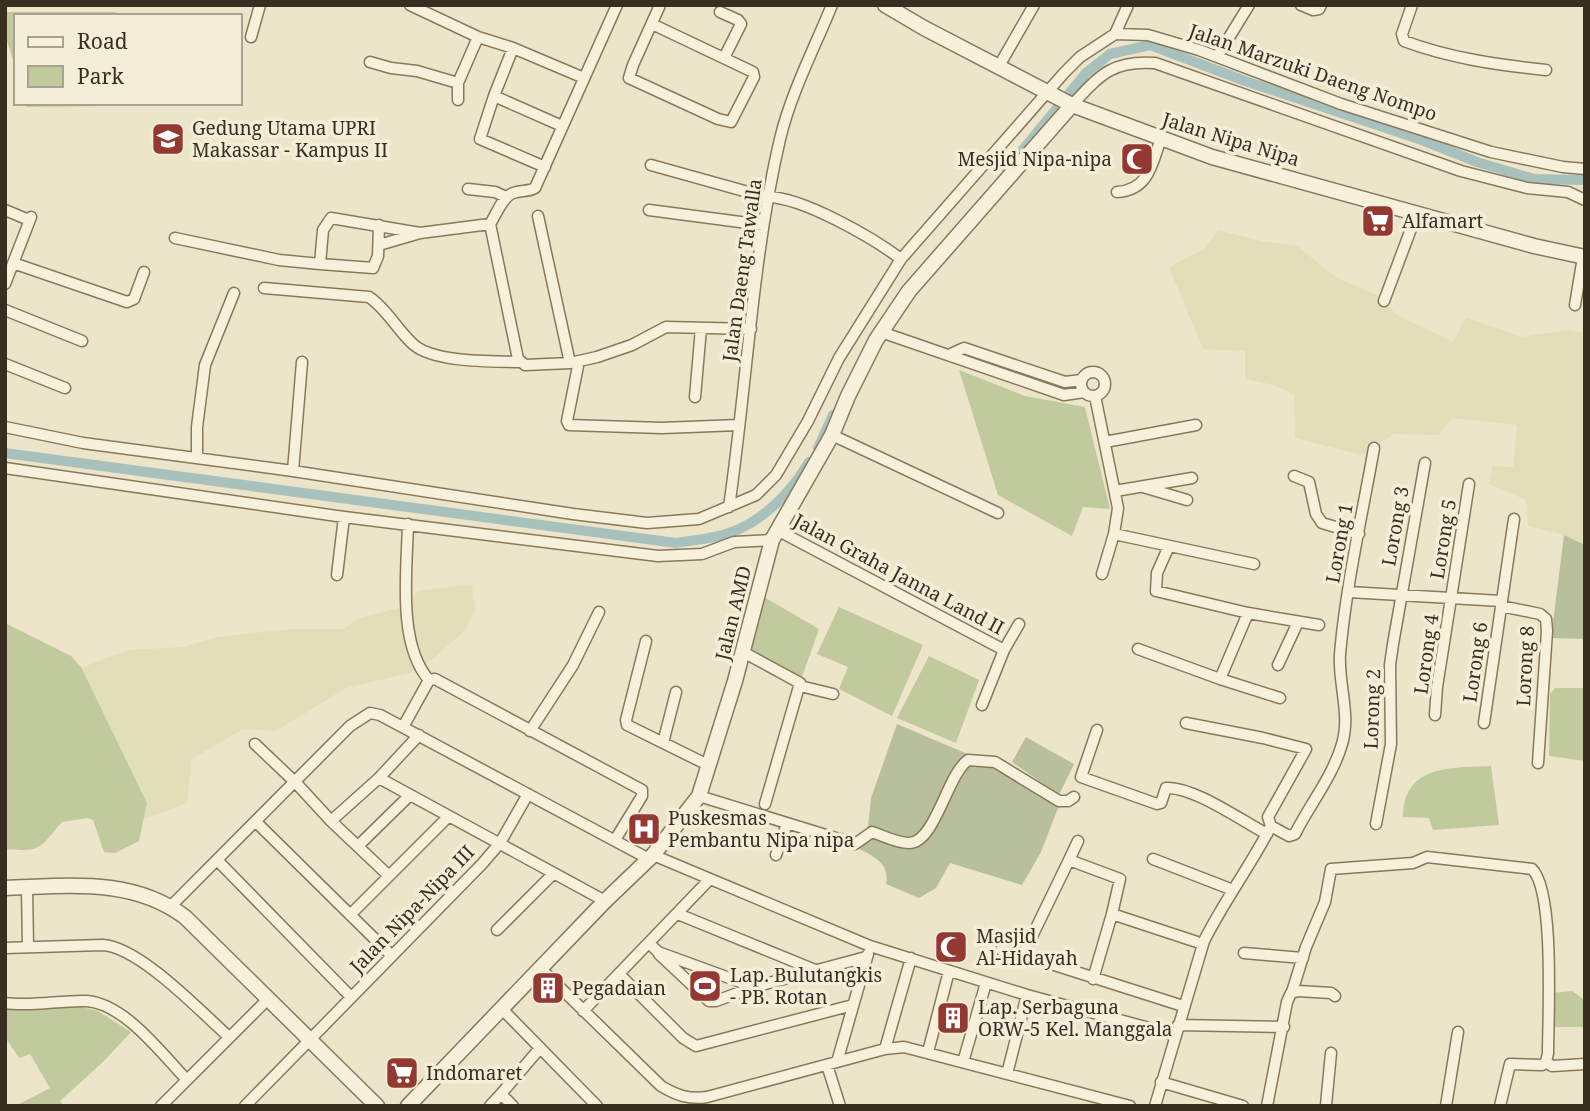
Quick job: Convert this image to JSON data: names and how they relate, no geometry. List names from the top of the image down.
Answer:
{
  "streets": {
    "street": [
      "Jalan Marzuki Daeng Nompo",
      "Jalan Nipa Nipa",
      "Jalan Daeng Tawalla",
      "Lorong 3",
      "Lorong 5",
      "Lorong 1",
      "Jalan Graha Janna Land II",
      "Jalan AMD",
      "Lorong 4",
      "Lorong 6",
      "Lorong 8",
      "Lorong 2",
      "Jalan Nipa-Nipa III"
    ]
  },
  "crossings": [
    ["Jalan Nipa Nipa", "Jalan AMD"],
    ["Lorong 3", "Lorong 2"],
    ["Lorong 5", "Lorong 4"],
    ["Jalan Graha Janna Land II", "Jalan AMD"],
    ["Lorong 6", "Lorong 8"]
  ],
  "places": {
    "school or university": ["Gedung Utama UPRI Makassar - Kampus II"],
    "mosque": ["Mesjid Nipa-nipa", "Masjid Al-Hidayah"],
    "supermarket": ["Alfamart", "Indomaret"],
    "hospital": ["Puskesmas Pembantu Nipa nipa"],
    "sports": ["Lap. Bulutangkis - PB. Rotan"],
    "building": ["Pegadaian", "Lap. Serbaguna ORW-5 Kel. Manggala"]
  },
  "legend": ["Road", "Park"]
}
